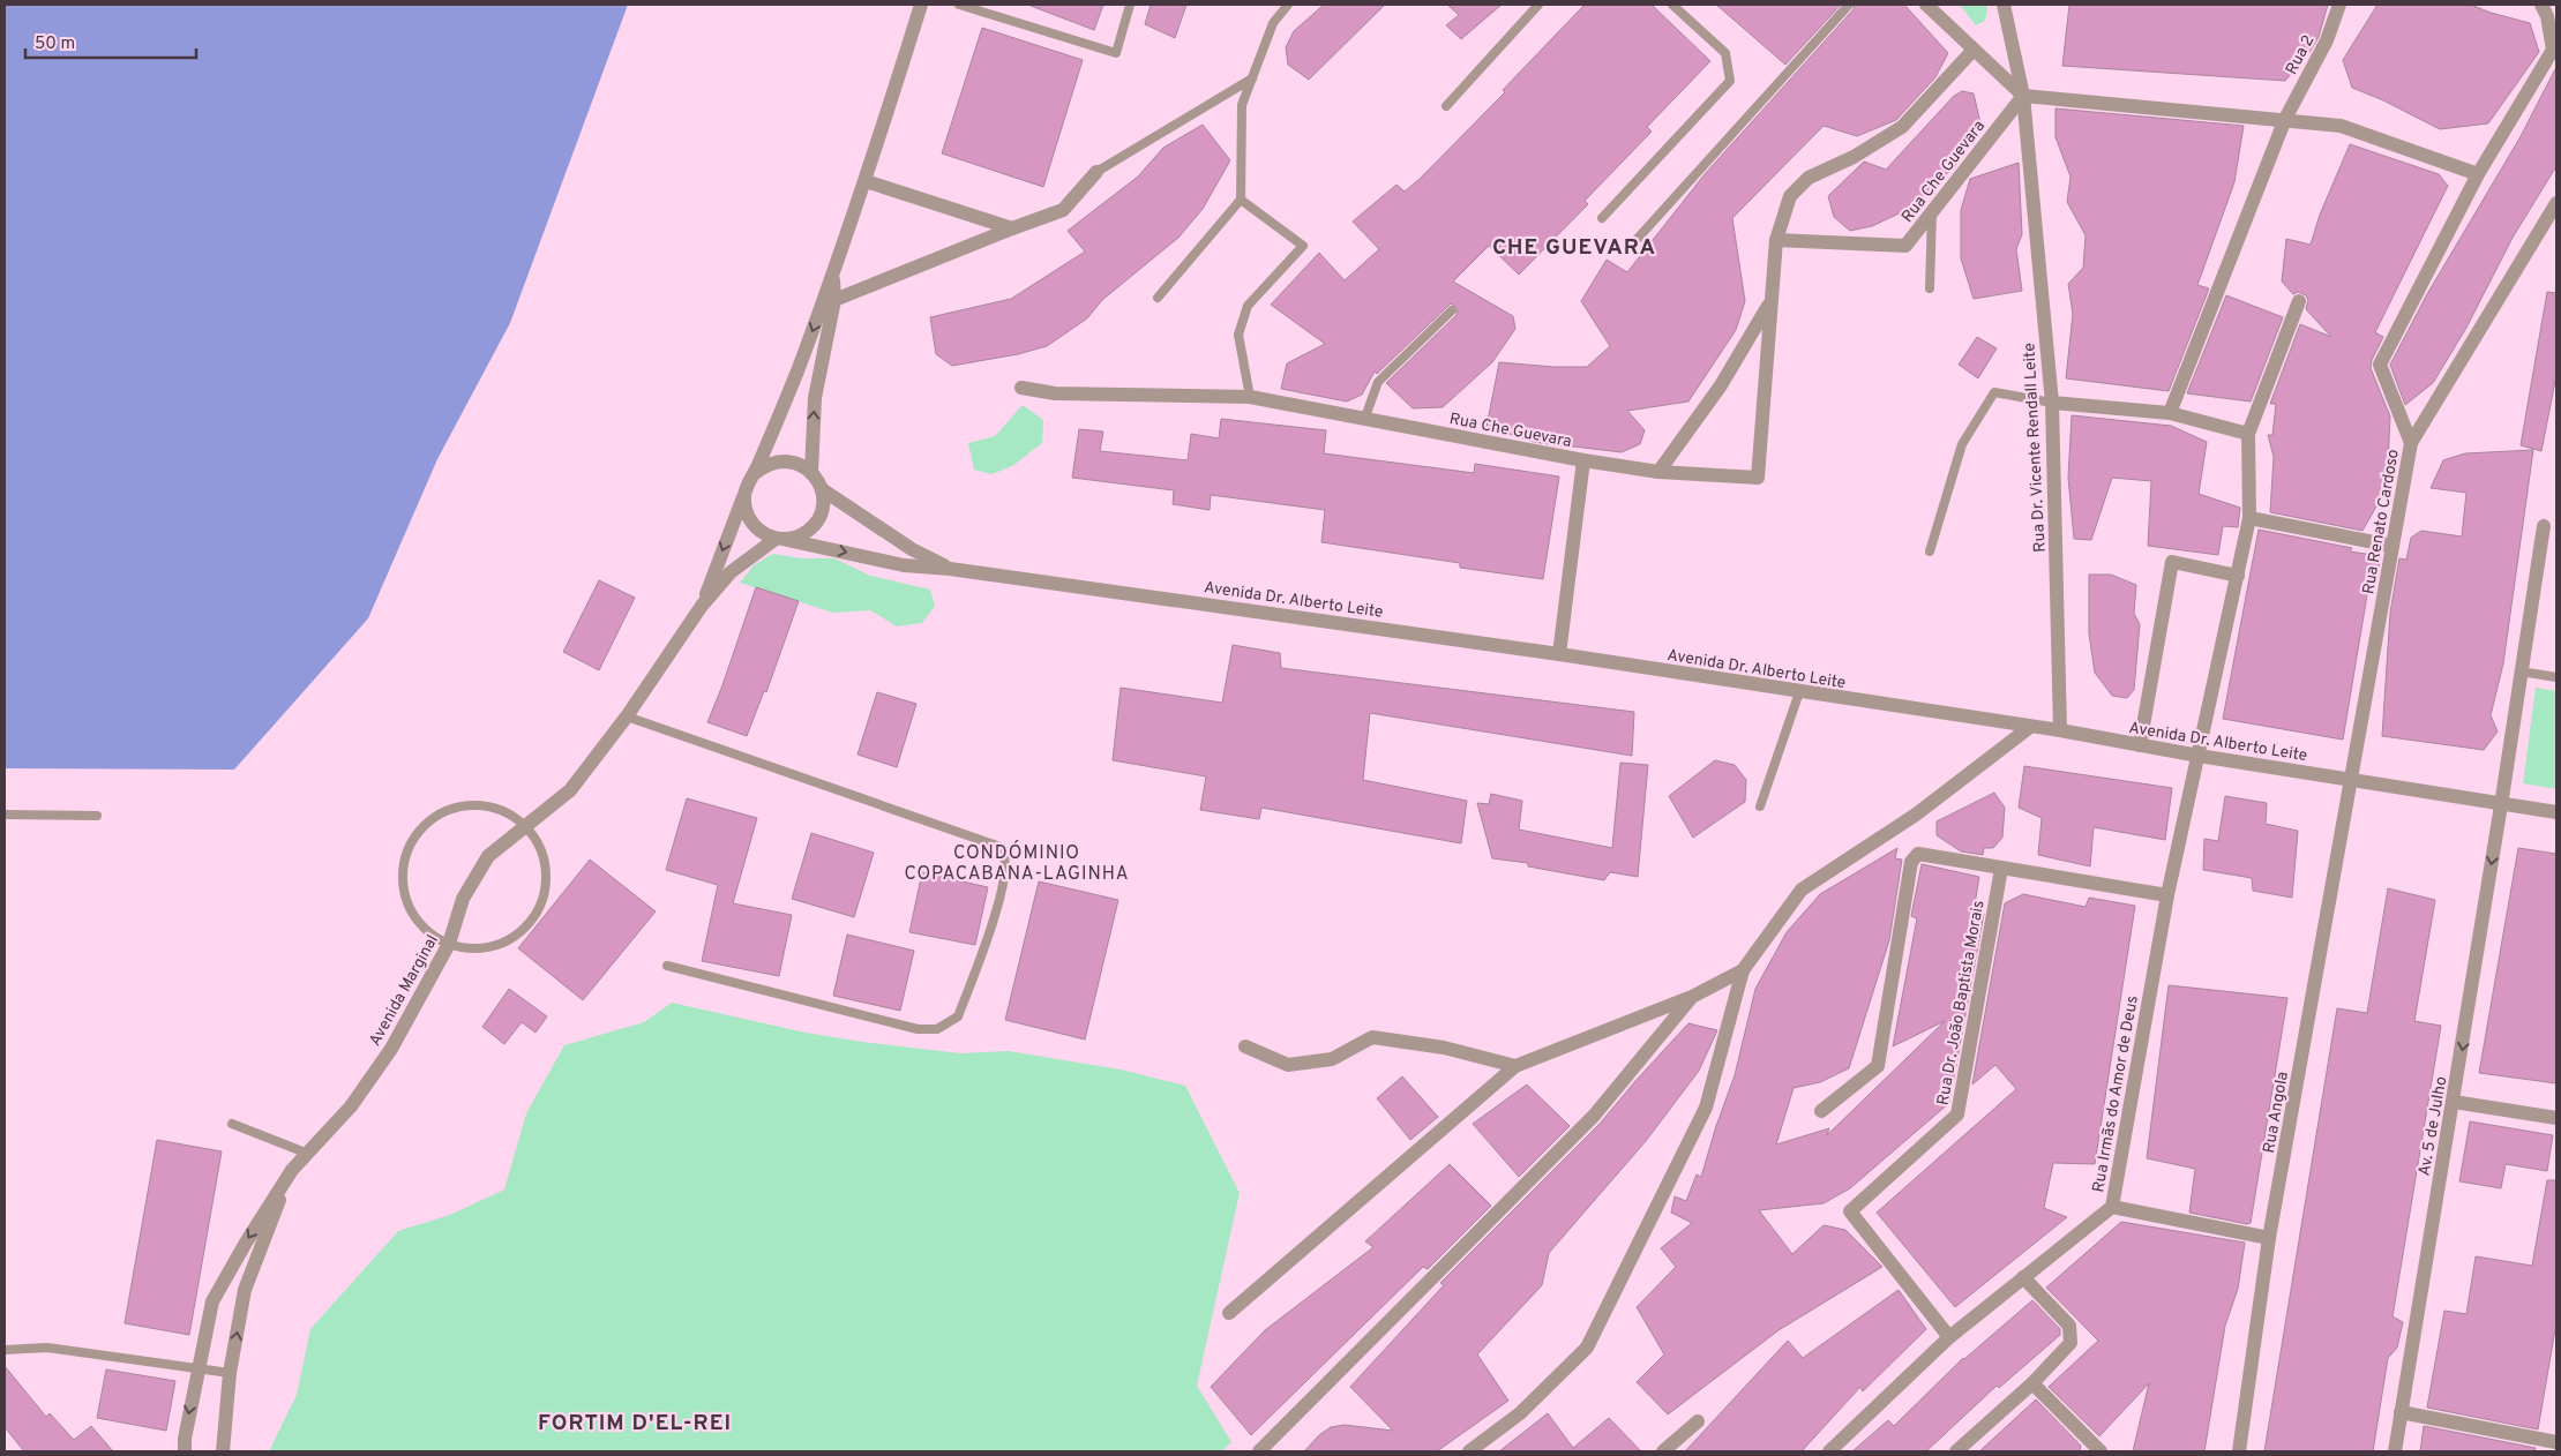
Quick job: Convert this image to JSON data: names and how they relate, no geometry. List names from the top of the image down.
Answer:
{
  "streets": {
    "street": [
      "Rua 2",
      "Rua Che Guevara",
      "Rua Dr. Vicente Rendall Leite",
      "Rua Renato Cardoso",
      "Avenida Dr. Alberto Leite",
      "Avenida Marginal",
      "Rua Dr. João Baptista Morais",
      "Rua Irmãs do Amor de Deus",
      "Rua Angola",
      "Av. 5 de Julho"
    ]
  },
  "crossings": [
    ["Rua Che Guevara", "Rua Dr. Vicente Rendall Leite"],
    ["Rua Dr. Vicente Rendall Leite", "Avenida Dr. Alberto Leite"],
    ["Rua Renato Cardoso", "Avenida Dr. Alberto Leite"],
    ["Rua Renato Cardoso", "Rua Angola"],
    ["Avenida Dr. Alberto Leite", "Avenida Marginal"],
    ["Avenida Dr. Alberto Leite", "Rua Irmãs do Amor de Deus"],
    ["Avenida Dr. Alberto Leite", "Rua Angola"],
    ["Avenida Dr. Alberto Leite", "Av. 5 de Julho"],
    ["Rua Dr. João Baptista Morais", "Rua Irmãs do Amor de Deus"]
  ],
  "districts": ["CHE GUEVARA", "CONDÓMINIO COPACABANA-LAGINHA", "FORTIM D'EL-REI"],
  "scale_bar": "50 m"
}
